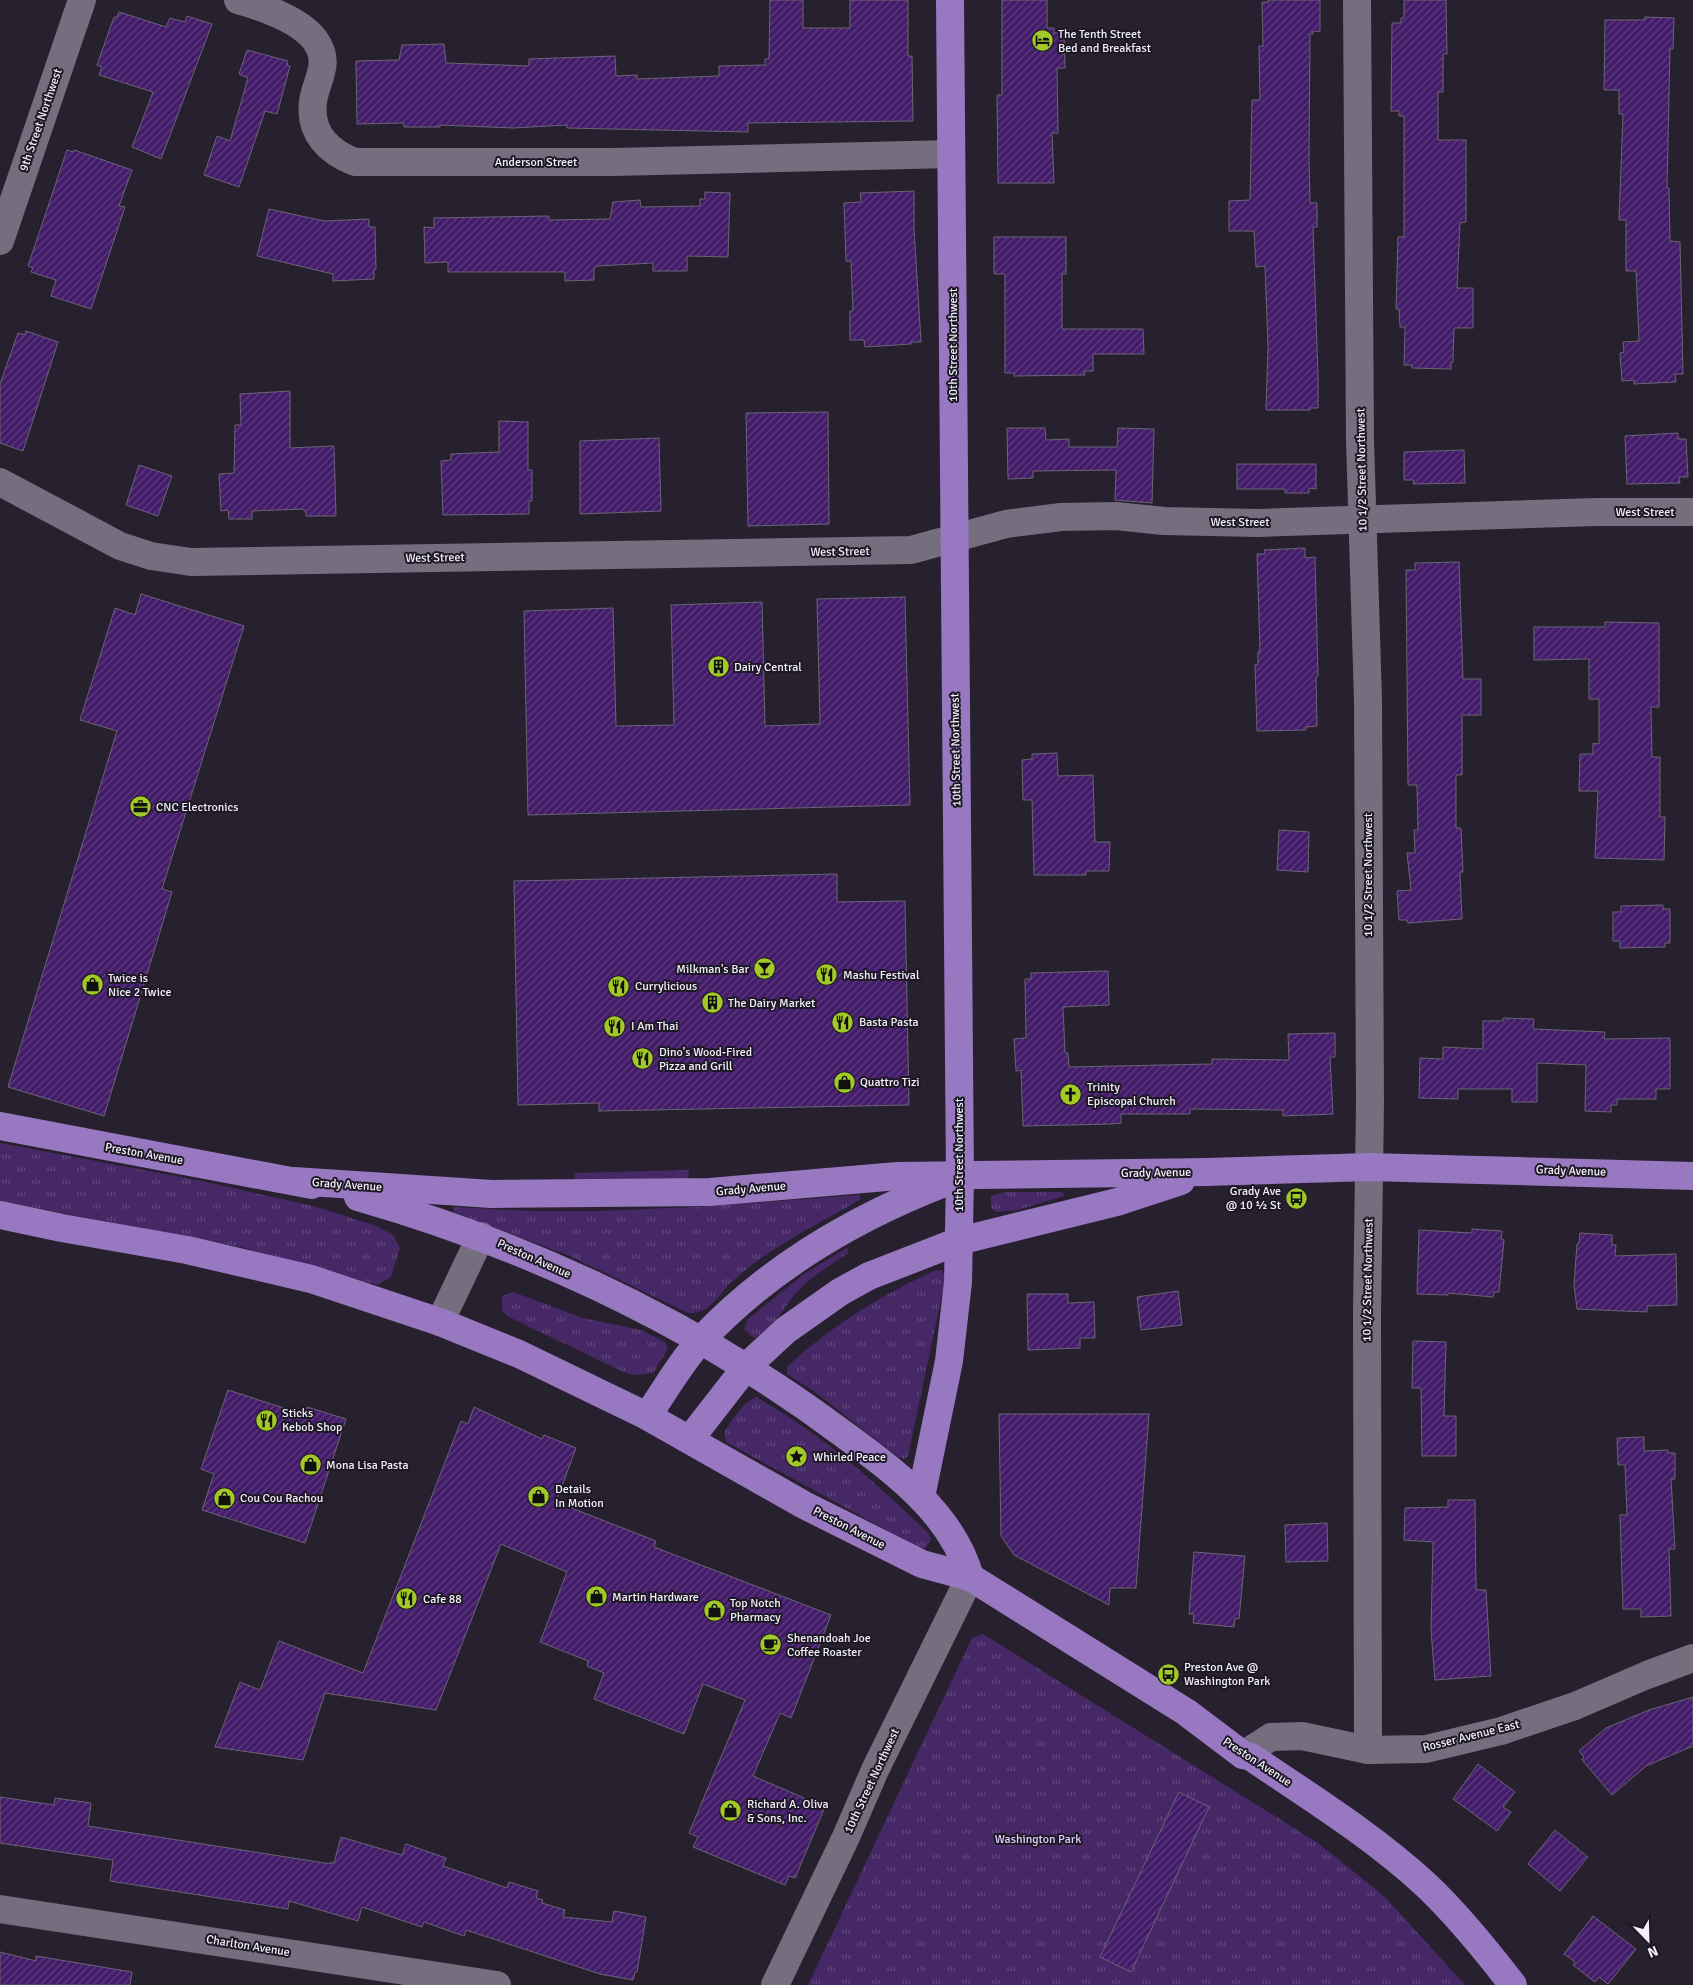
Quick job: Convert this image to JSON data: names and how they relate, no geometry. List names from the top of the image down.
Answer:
{
  "streets": {
    "main road": ["10th Street Northwest", "Preston Avenue", "Grady Avenue"],
    "street": [
      "9th Street Northwest",
      "Anderson Street",
      "10 1/2 Street Northwest",
      "West Street",
      "Rosser Avenue East",
      "Charlton Avenue"
    ]
  },
  "crossings": [
    ["Anderson Street", "10th Street Northwest"],
    ["10th Street Northwest", "West Street"],
    ["10th Street Northwest", "Preston Avenue"],
    ["10th Street Northwest", "Grady Avenue"],
    ["10 1/2 Street Northwest", "West Street"],
    ["10 1/2 Street Northwest", "Grady Avenue"],
    ["10 1/2 Street Northwest", "Rosser Avenue East"],
    ["Preston Avenue", "Grady Avenue"],
    ["Preston Avenue", "Rosser Avenue East"]
  ],
  "parks": ["Washington Park"],
  "places": {
    "hotel": ["The Tenth Street Bed and Breakfast"],
    "building": ["Dairy Central", "The Dairy Market"],
    "office": ["CNC Electronics"],
    "bar": ["Milkman's Bar"],
    "restaurant": [
      "Mashu Festival",
      "Currylicious",
      "Basta Pasta",
      "I Am Thai",
      "Dino's Wood-Fired Pizza and Grill",
      "Sticks Kebob Shop",
      "Cafe 88"
    ],
    "shop": [
      "Twice is Nice 2 Twice",
      "Quattro Tizi",
      "Mona Lisa Pasta",
      "Details In Motion",
      "Cou Cou Rachou",
      "Martin Hardware",
      "Top Notch Pharmacy",
      "Richard A. Oliva & Sons, Inc."
    ],
    "church": ["Trinity Episcopal Church"],
    "bus stop": ["Grady Ave @ 10 ½ St", "Preston Ave @ Washington Park"],
    "place": ["Whirled Peace"],
    "cafe": ["Shenandoah Joe Coffee Roaster"]
  },
  "north": "bottom right"
}
